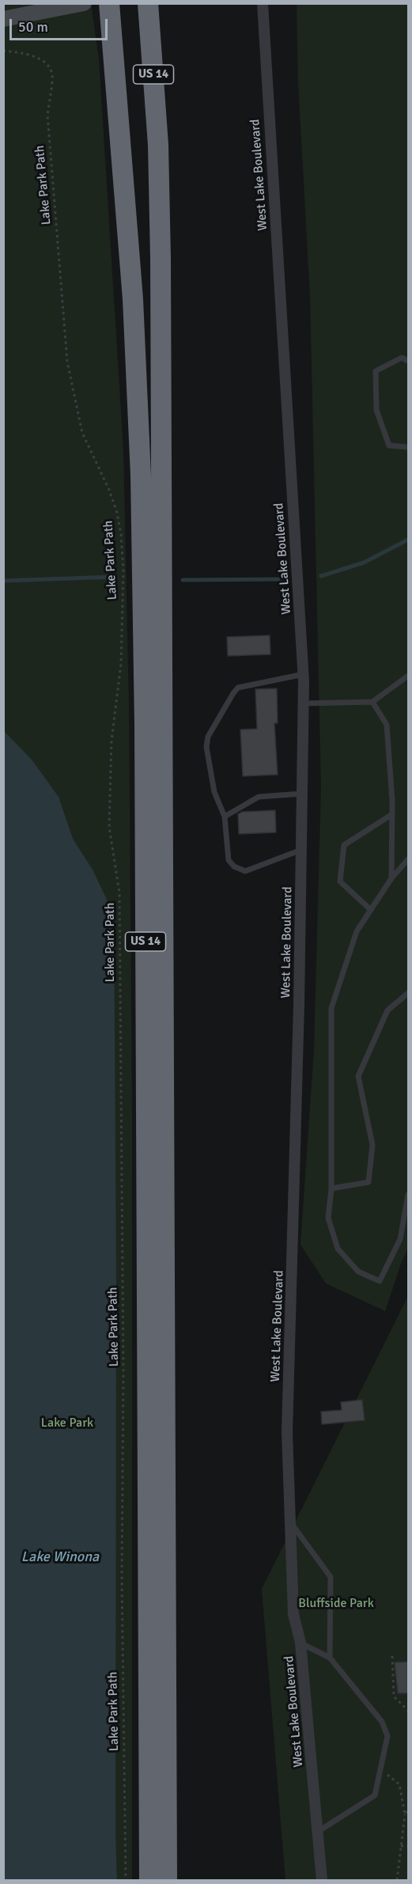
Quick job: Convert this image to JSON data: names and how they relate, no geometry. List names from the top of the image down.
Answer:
{
  "streets": {
    "highway": ["US 14"],
    "street": ["West Lake Boulevard"],
    "path": ["Lake Park Path"]
  },
  "water": ["Lake Winona"],
  "parks": ["Lake Park", "Bluffside Park"],
  "scale_bar": "50 m"
}
